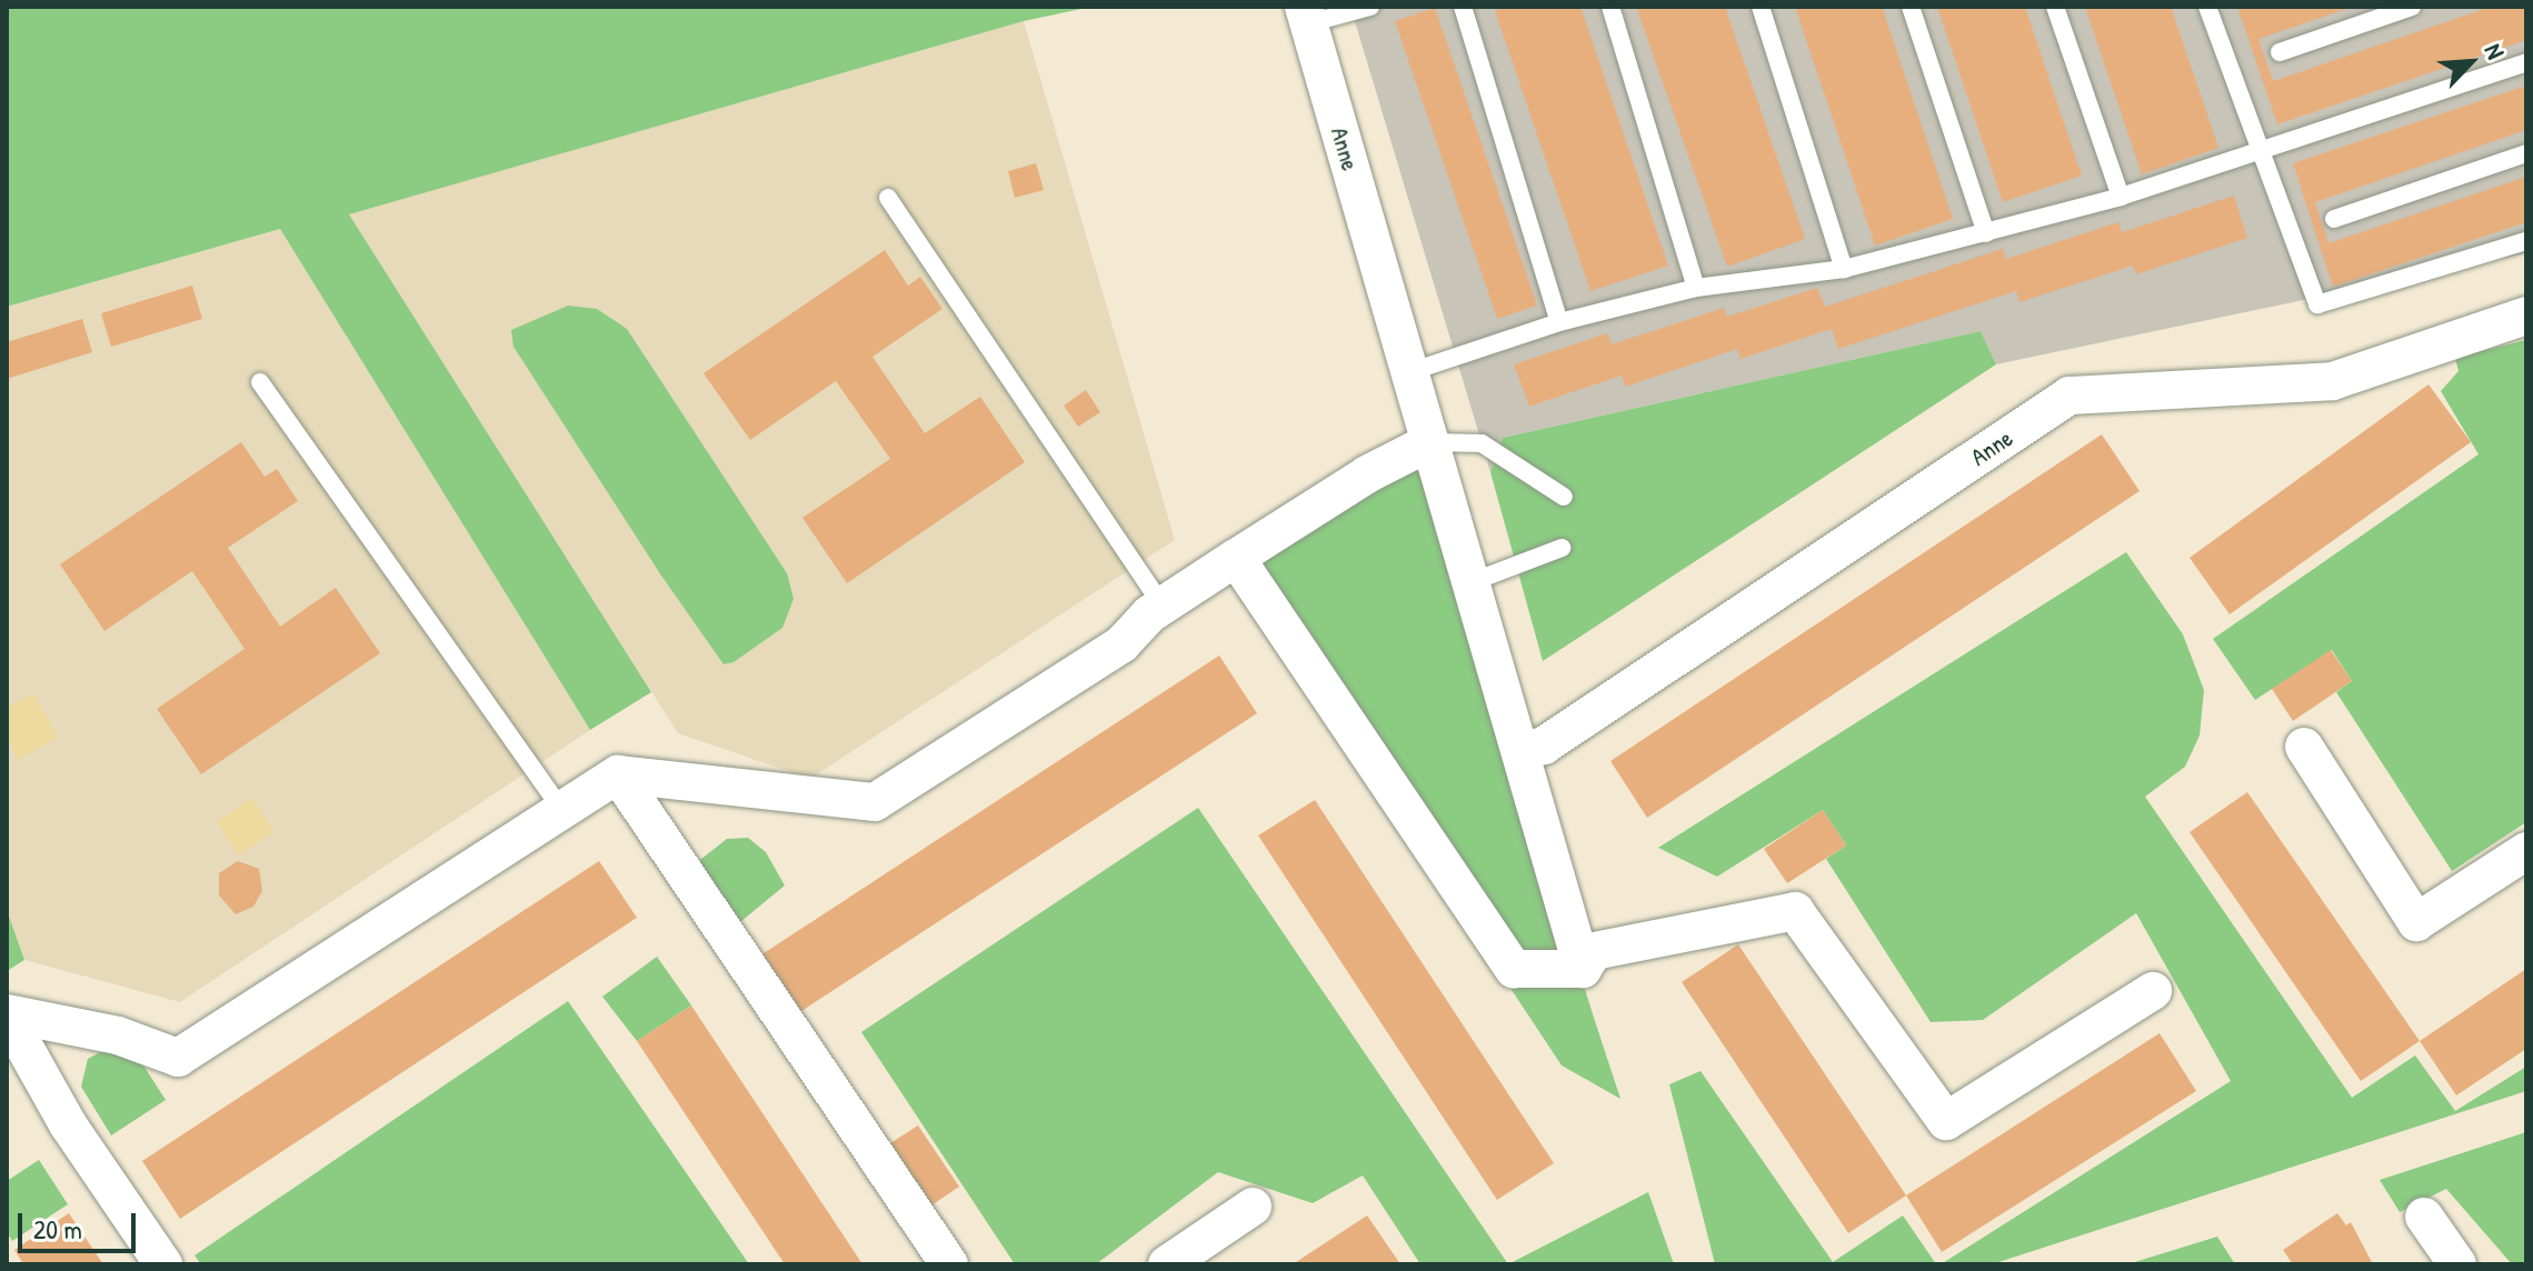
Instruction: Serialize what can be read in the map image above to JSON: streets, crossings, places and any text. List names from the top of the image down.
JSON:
{
  "streets": {
    "street": ["Anne"]
  },
  "scale_bar": "20 m",
  "north": "top right"
}
